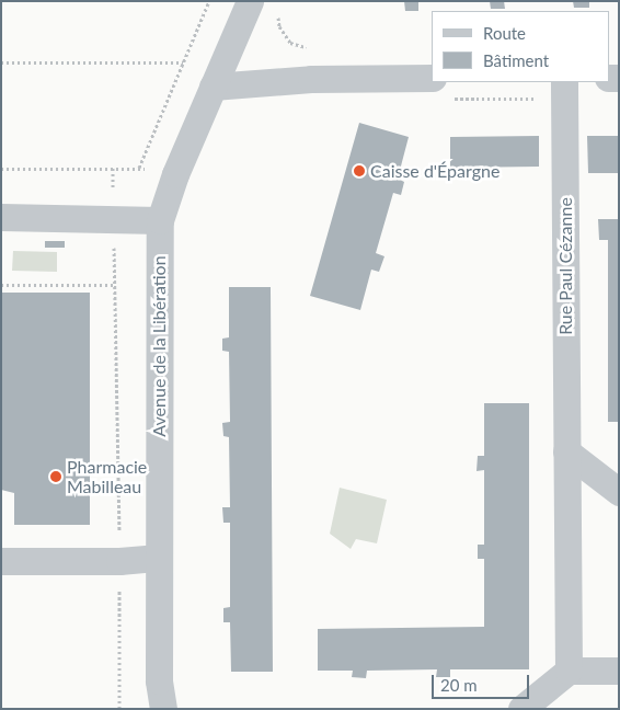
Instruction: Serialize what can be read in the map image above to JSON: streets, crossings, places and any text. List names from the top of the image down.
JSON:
{
  "streets": {
    "street": ["Rue Paul Cézanne", "Avenue de la Libération"]
  },
  "places": ["Caisse d'Épargne", "Pharmacie Mabilleau"],
  "legend": ["Route", "Bâtiment"],
  "scale_bar": "20 m"
}
